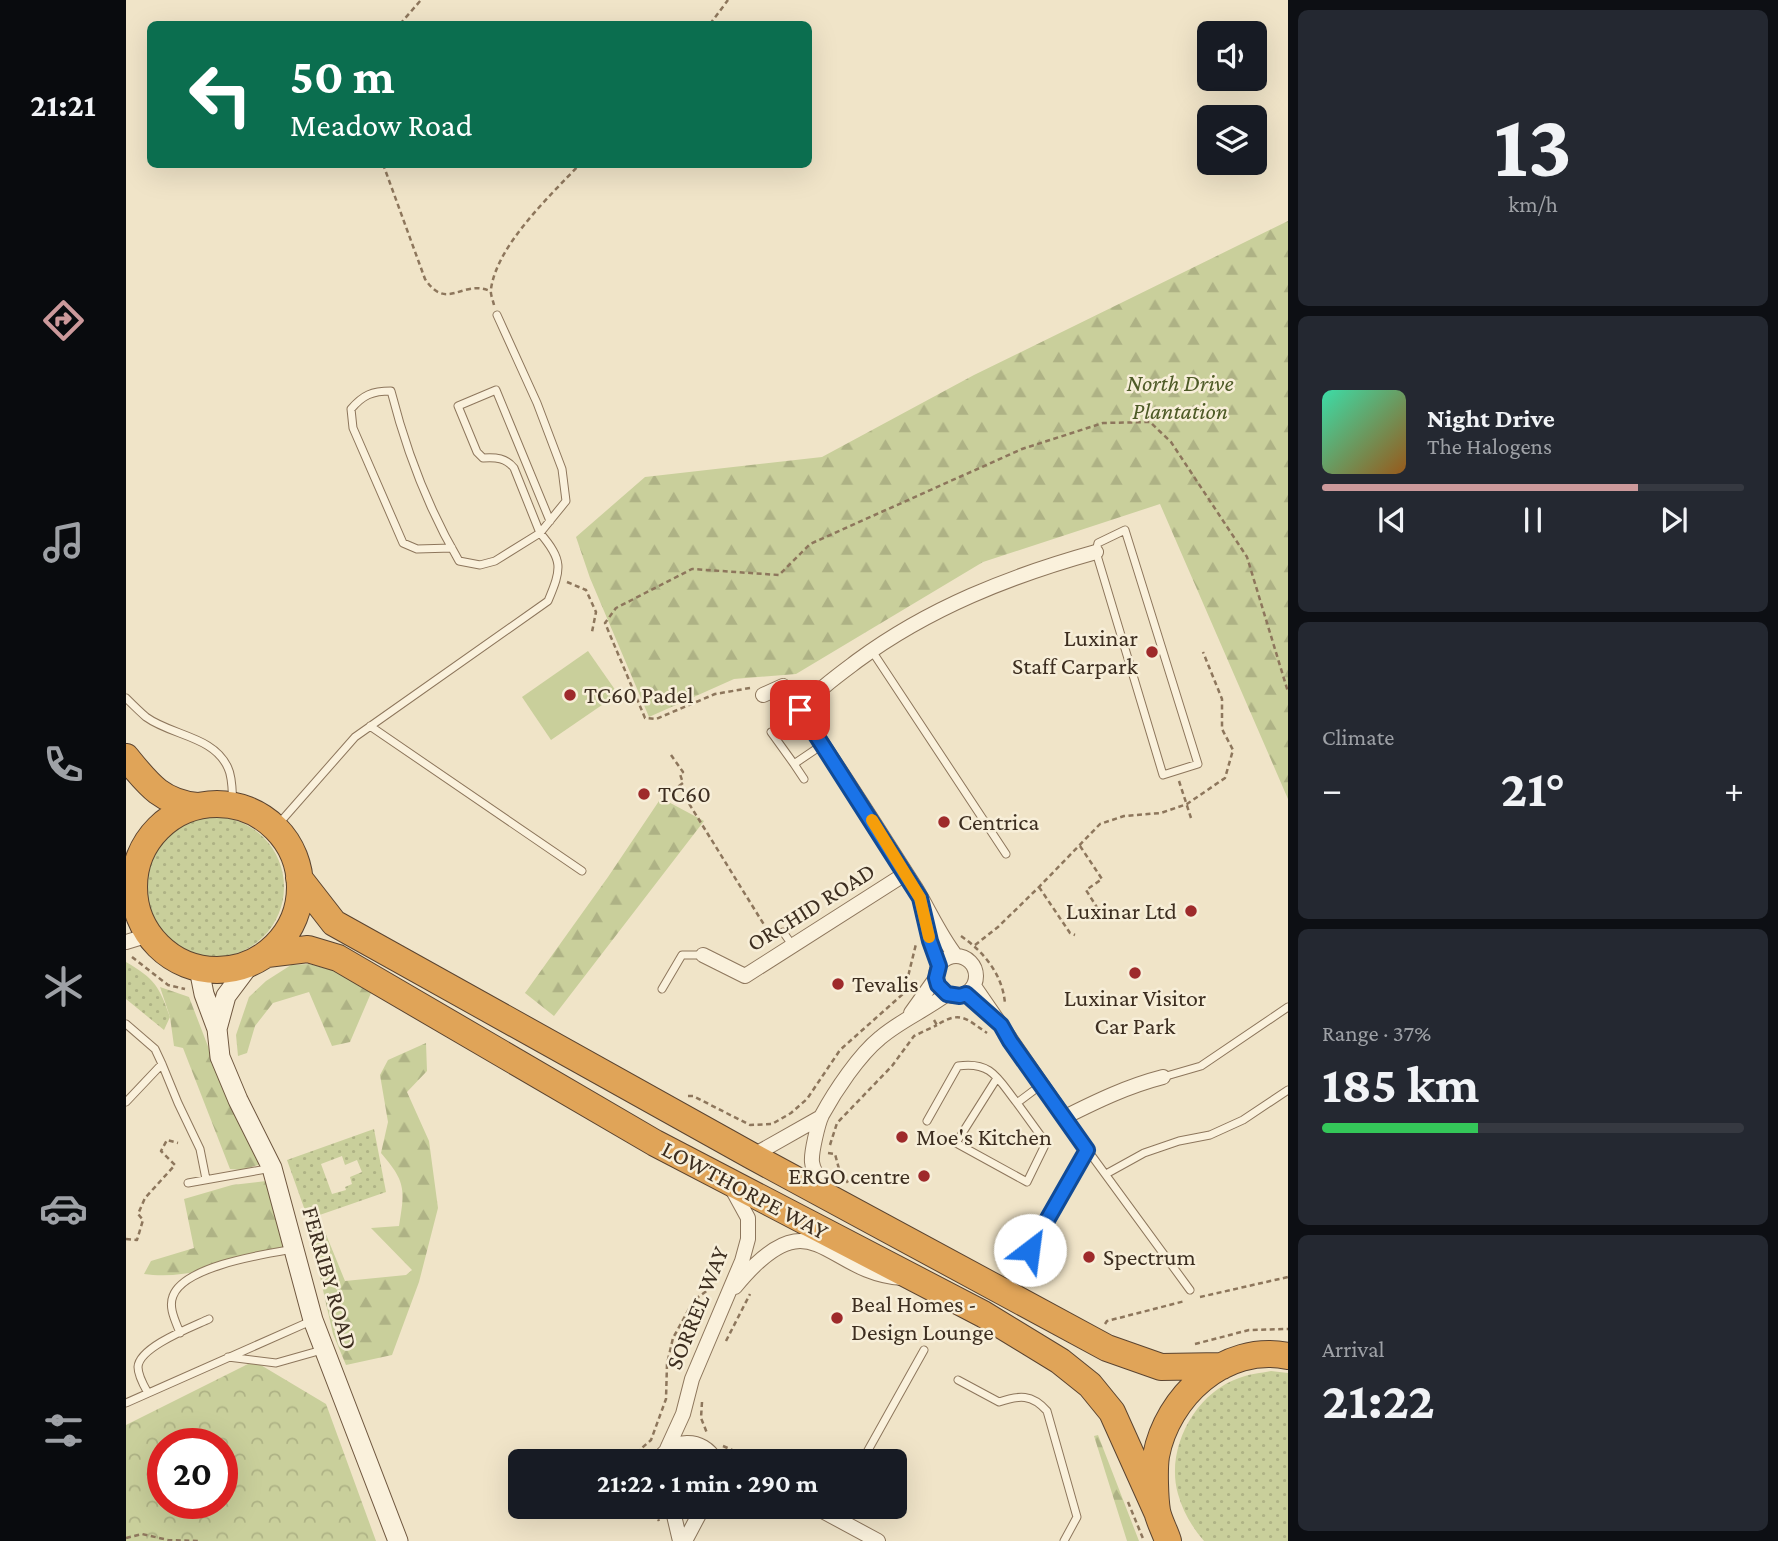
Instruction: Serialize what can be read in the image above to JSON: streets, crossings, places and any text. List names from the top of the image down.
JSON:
{
  "streets": {
    "highway": ["LOWTHORPE WAY"],
    "street": ["ORCHID ROAD", "FERRIBY ROAD", "SORREL WAY"]
  },
  "crossings": [
    ["LOWTHORPE WAY", "FERRIBY ROAD"],
    ["LOWTHORPE WAY", "SORREL WAY"]
  ],
  "parks": ["North Drive Plantation"],
  "places": [
    "Luxinar Staff Carpark",
    "TC60 Padel",
    "TC60",
    "Centrica",
    "Luxinar Ltd",
    "Luxinar Visitor Car Park",
    "Tevalis",
    "Moe's Kitchen",
    "ERGO centre",
    "Spectrum",
    "Beal Homes - Design Lounge"
  ],
  "page": {
    "tabs": "21:21",
    "tile": [
      ["13", "km/h"],
      "Climate",
      ["Range · 37%", "185 km"],
      ["Arrival", "21:22"]
    ],
    "turn": ["50 m", "Meadow Road"],
    "song": ["Night Drive", "The Halogens"],
    "heat": ["−", "21°", "+"],
    "limit": "20",
    "trip": "21:22 · 1 min · 290 m"
  }
}
